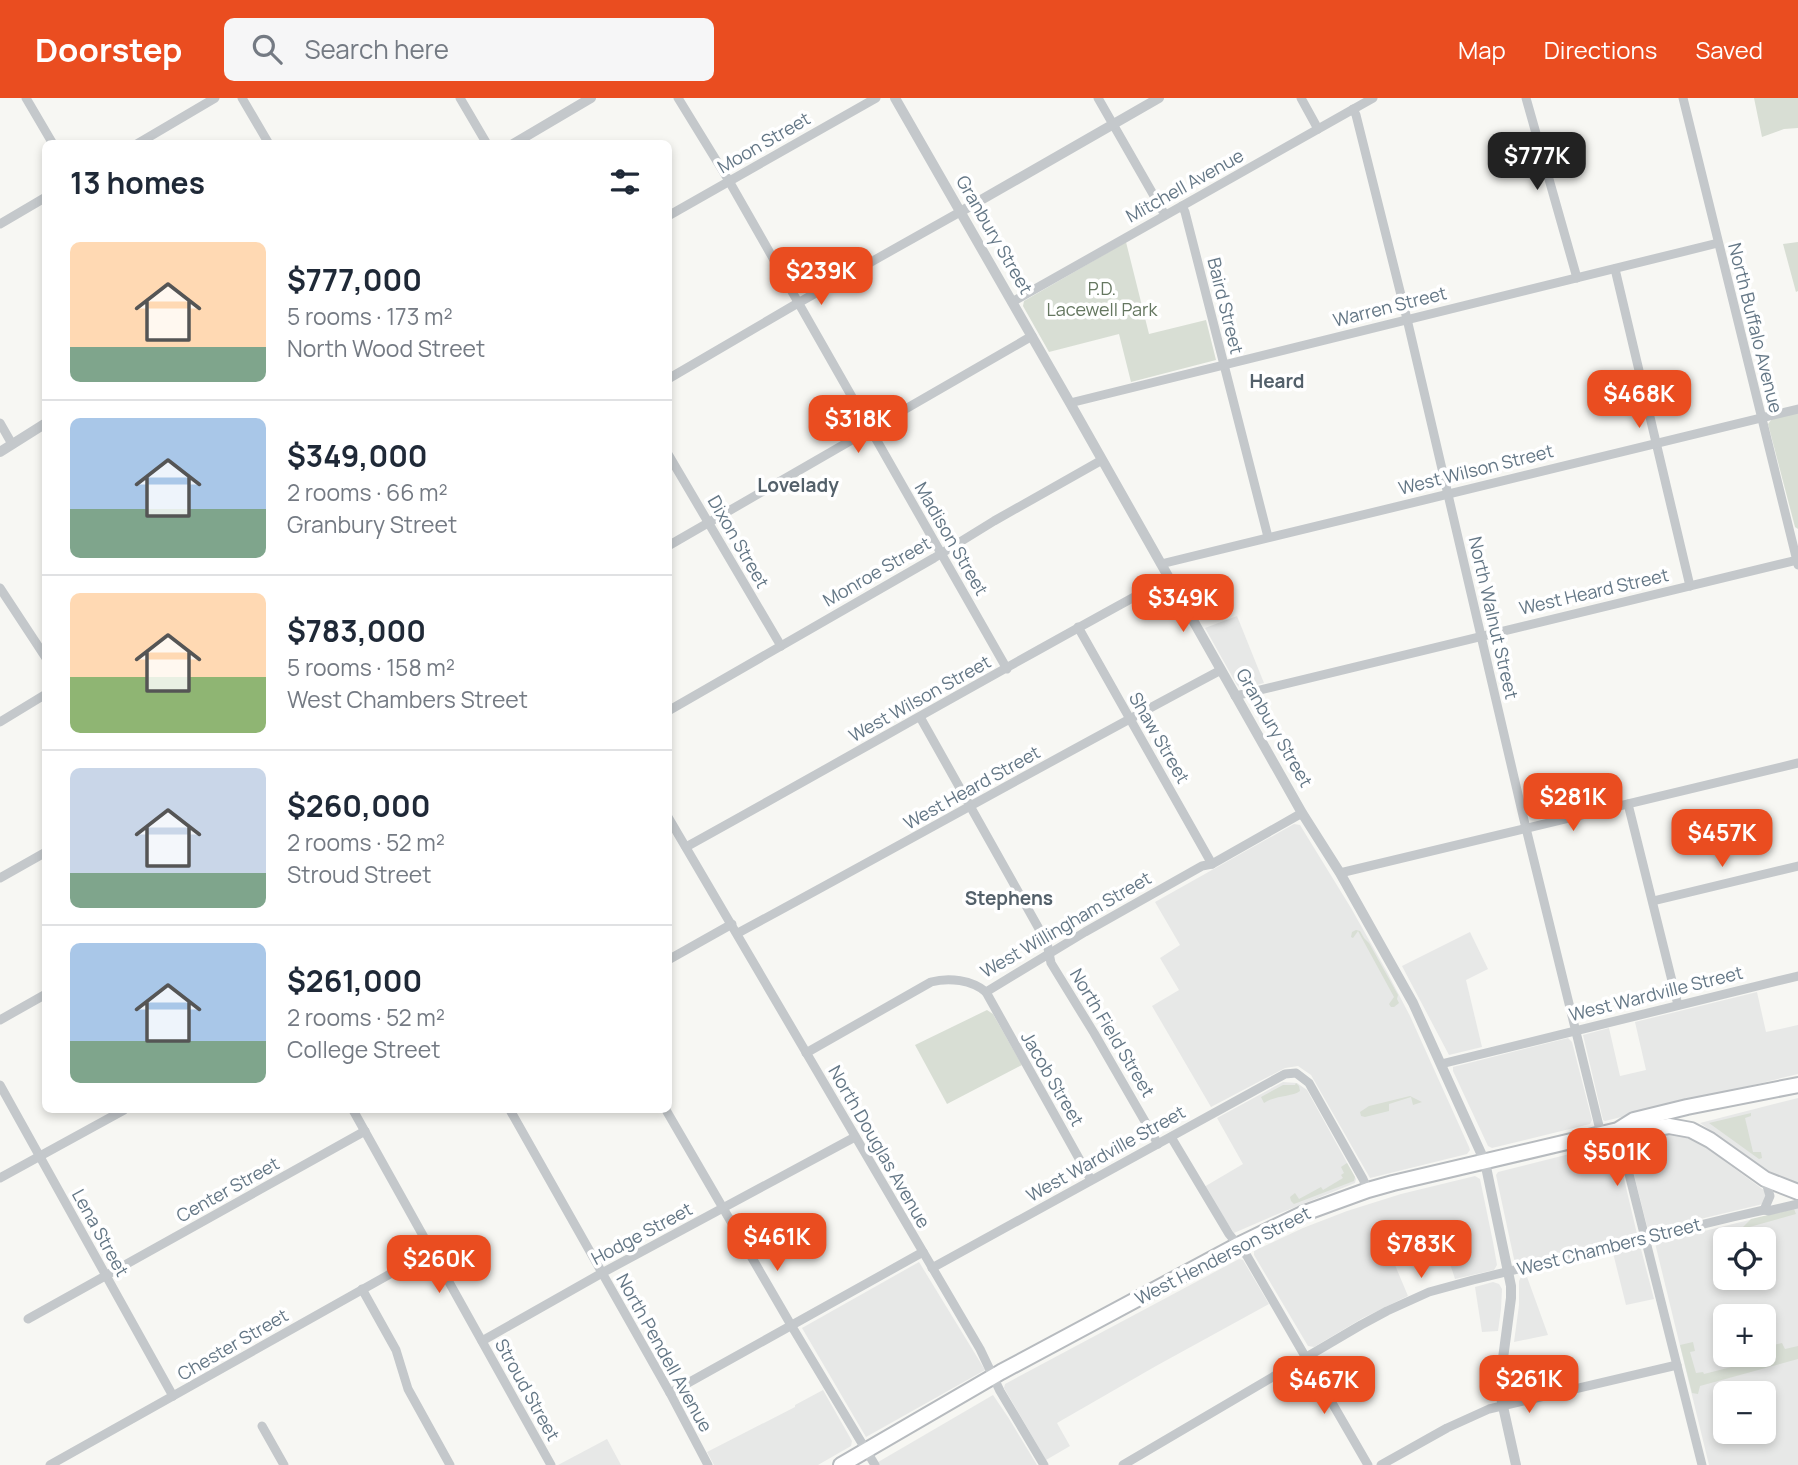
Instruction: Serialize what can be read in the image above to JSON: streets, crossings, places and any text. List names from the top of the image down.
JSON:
{
  "streets": {
    "main road": ["West Henderson Street"],
    "street": [
      "Moon Street",
      "Mitchell Avenue",
      "Granbury Street",
      "Baird Street",
      "Warren Street",
      "North Buffalo Avenue",
      "West Wilson Street",
      "Madison Street",
      "Dixon Street",
      "Monroe Street",
      "West Heard Street",
      "North Walnut Street",
      "Shaw Street",
      "West Willingham Street",
      "West Wardville Street",
      "North Field Street",
      "Jacob Street",
      "North Douglas Avenue",
      "Center Street",
      "Lena Street",
      "Hodge Street",
      "West Chambers Street",
      "Chester Street",
      "North Pendell Avenue",
      "Stroud Street"
    ]
  },
  "crossings": [
    ["Moon Street", "Madison Street"],
    ["Mitchell Avenue", "Granbury Street"],
    ["Mitchell Avenue", "Baird Street"],
    ["Mitchell Avenue", "North Walnut Street"],
    ["Granbury Street", "Warren Street"],
    ["Granbury Street", "West Wilson Street"],
    ["Granbury Street", "Monroe Street"],
    ["Granbury Street", "West Heard Street"],
    ["Granbury Street", "West Willingham Street"],
    ["Granbury Street", "West Wardville Street"],
    ["Granbury Street", "West Chambers Street"],
    ["Granbury Street", "West Henderson Street"],
    ["Baird Street", "Warren Street"],
    ["Baird Street", "West Wilson Street"],
    ["Warren Street", "North Buffalo Avenue"],
    ["Warren Street", "North Walnut Street"],
    ["North Buffalo Avenue", "West Wilson Street"],
    ["North Buffalo Avenue", "West Heard Street"],
    ["West Wilson Street", "Madison Street"],
    ["West Wilson Street", "North Walnut Street"],
    ["West Wilson Street", "Shaw Street"],
    ["West Wilson Street", "North Field Street"],
    ["Madison Street", "Monroe Street"],
    ["Dixon Street", "Monroe Street"],
    ["West Heard Street", "North Walnut Street"],
    ["West Heard Street", "Shaw Street"],
    ["West Heard Street", "North Field Street"],
    ["West Heard Street", "North Douglas Avenue"],
    ["North Walnut Street", "West Wardville Street"],
    ["North Walnut Street", "West Henderson Street"],
    ["Shaw Street", "West Willingham Street"],
    ["West Willingham Street", "North Field Street"],
    ["West Willingham Street", "Jacob Street"],
    ["West Willingham Street", "North Douglas Avenue"],
    ["West Wardville Street", "North Field Street"],
    ["West Wardville Street", "Jacob Street"],
    ["West Wardville Street", "North Douglas Avenue"],
    ["West Wardville Street", "West Henderson Street"],
    ["North Douglas Avenue", "Hodge Street"],
    ["North Douglas Avenue", "West Henderson Street"],
    ["Center Street", "Lena Street"],
    ["Center Street", "Stroud Street"],
    ["Lena Street", "Chester Street"],
    ["Hodge Street", "North Pendell Avenue"],
    ["Hodge Street", "Stroud Street"],
    ["Chester Street", "Stroud Street"]
  ],
  "districts": ["Heard", "Lovelady", "Stephens"],
  "parks": ["P.D. Lacewell Park"],
  "page": {
    "header": "Doorstep",
    "search": "Search here",
    "nav": ["Map", "Directions", "Saved"],
    "price": [
      "$777K",
      "$239K",
      "$468K",
      "$318K",
      "$349K",
      "$281K",
      "$457K",
      "$501K",
      "$461K",
      "$783K",
      "$260K",
      "$261K",
      "$467K"
    ],
    "heading": "13 homes",
    "list": [
      {
        "name": "$777,000",
        "note": "5 rooms · 173 m² · North Wood Street"
      },
      {
        "name": "$349,000",
        "note": "2 rooms · 66 m² · Granbury Street"
      },
      {
        "name": "$783,000",
        "note": "5 rooms · 158 m² · West Chambers Street"
      },
      {
        "name": "$260,000",
        "note": "2 rooms · 52 m² · Stroud Street"
      },
      {
        "name": "$261,000",
        "note": "2 rooms · 52 m² · College Street"
      }
    ],
    "map_buttons": ["+", "−"]
  }
}
